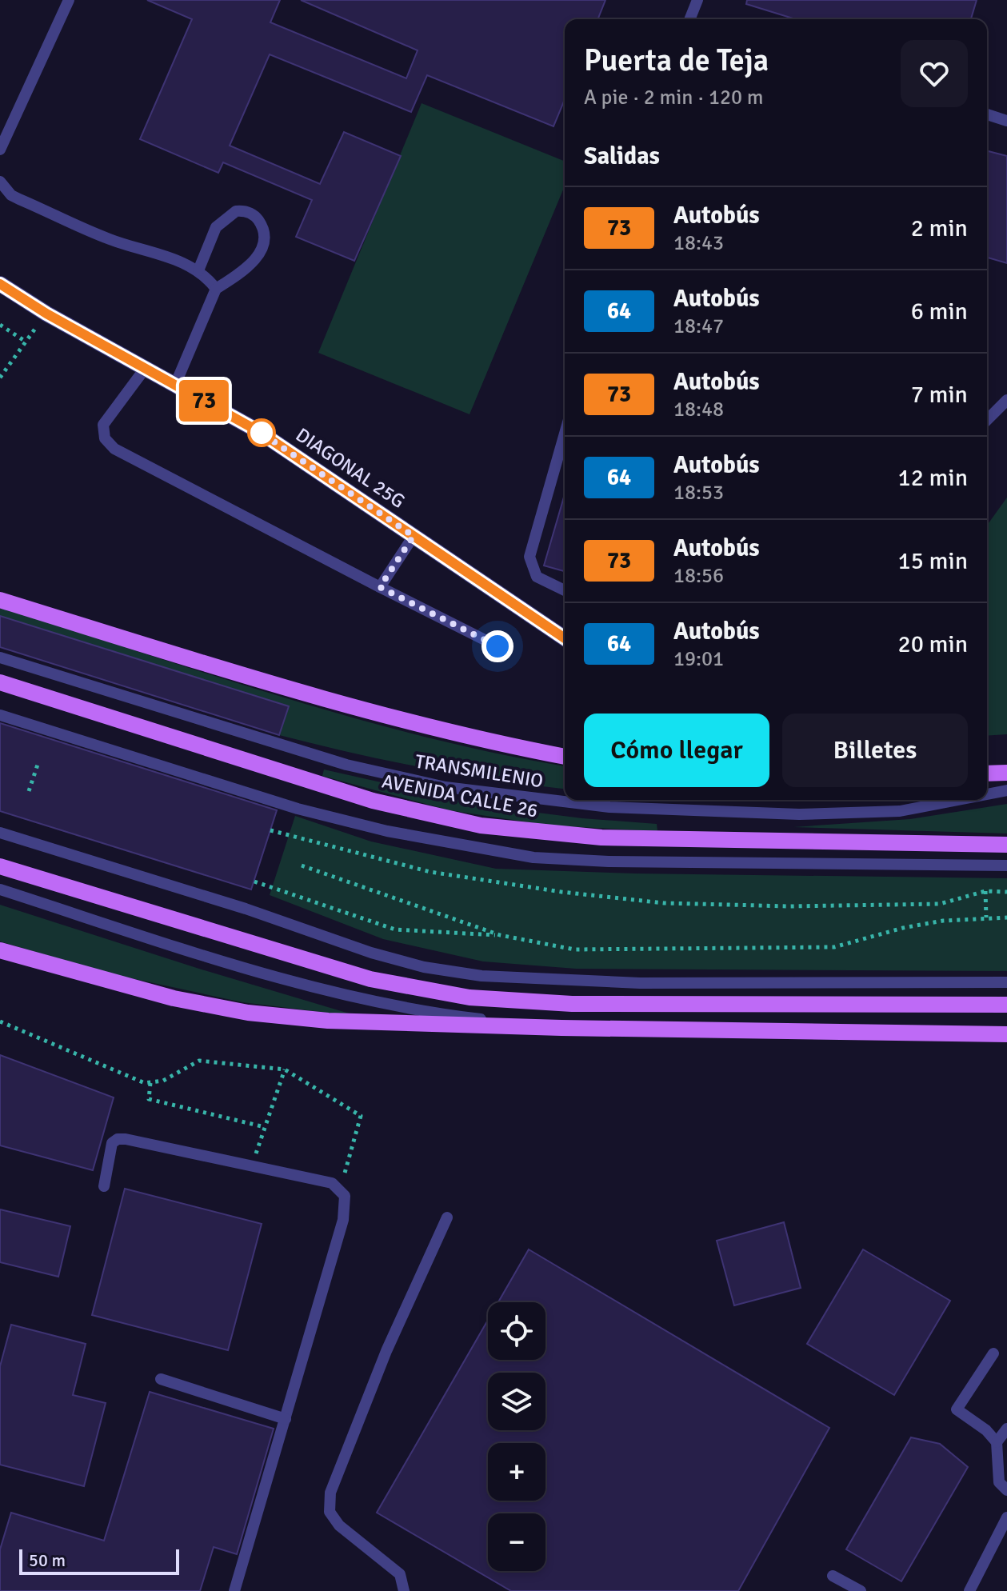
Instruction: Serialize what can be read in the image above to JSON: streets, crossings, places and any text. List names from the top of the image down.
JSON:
{
  "streets": {
    "main road": ["AVENIDA CALLE 26"],
    "street": ["DIAGONAL 25G"],
    "lane": ["TRANSMILENIO"]
  },
  "lines": ["bus line 73"],
  "scale_bar": "50 m",
  "page": {
    "on_map": "73",
    "heading": [
      ["Puerta de Teja", "A pie · 2 min · 120 m"],
      "Salidas"
    ],
    "list": [
      {
        "mark": "73",
        "name": "Autobús",
        "note": "18:43",
        "value": "2 min"
      },
      {
        "mark": "64",
        "name": "Autobús",
        "note": "18:47",
        "value": "6 min"
      },
      {
        "mark": "73",
        "name": "Autobús",
        "note": "18:48",
        "value": "7 min"
      },
      {
        "mark": "64",
        "name": "Autobús",
        "note": "18:53",
        "value": "12 min"
      },
      {
        "mark": "73",
        "name": "Autobús",
        "note": "18:56",
        "value": "15 min"
      },
      {
        "mark": "64",
        "name": "Autobús",
        "note": "19:01",
        "value": "20 min"
      }
    ],
    "buttons": ["Cómo llegar", "Billetes"],
    "map_buttons": ["+", "−"],
    "scale": "50 m"
  }
}
